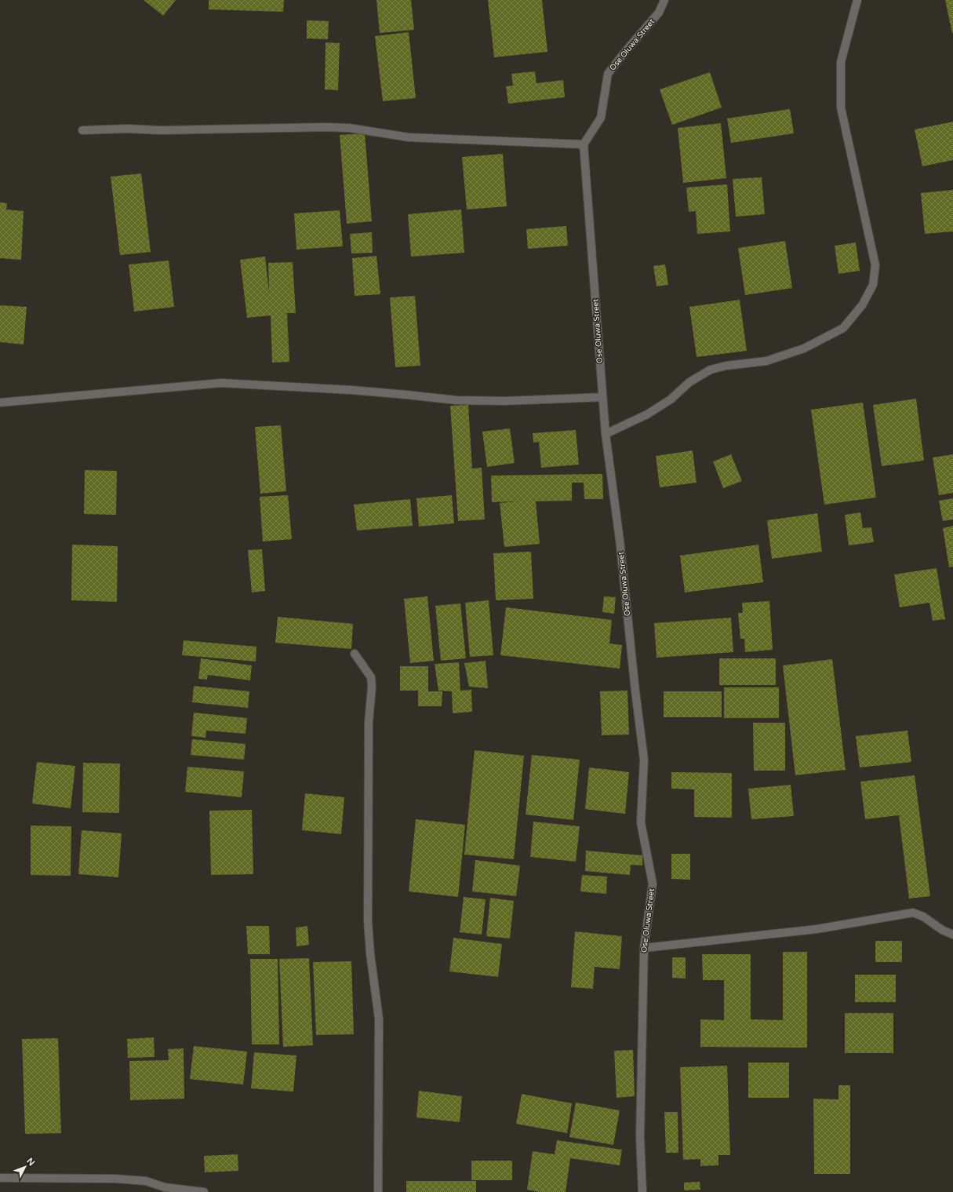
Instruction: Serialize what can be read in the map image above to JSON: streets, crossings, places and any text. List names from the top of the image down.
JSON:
{
  "streets": {
    "street": ["Ose Oluwa Street"]
  },
  "north": "top right"
}
